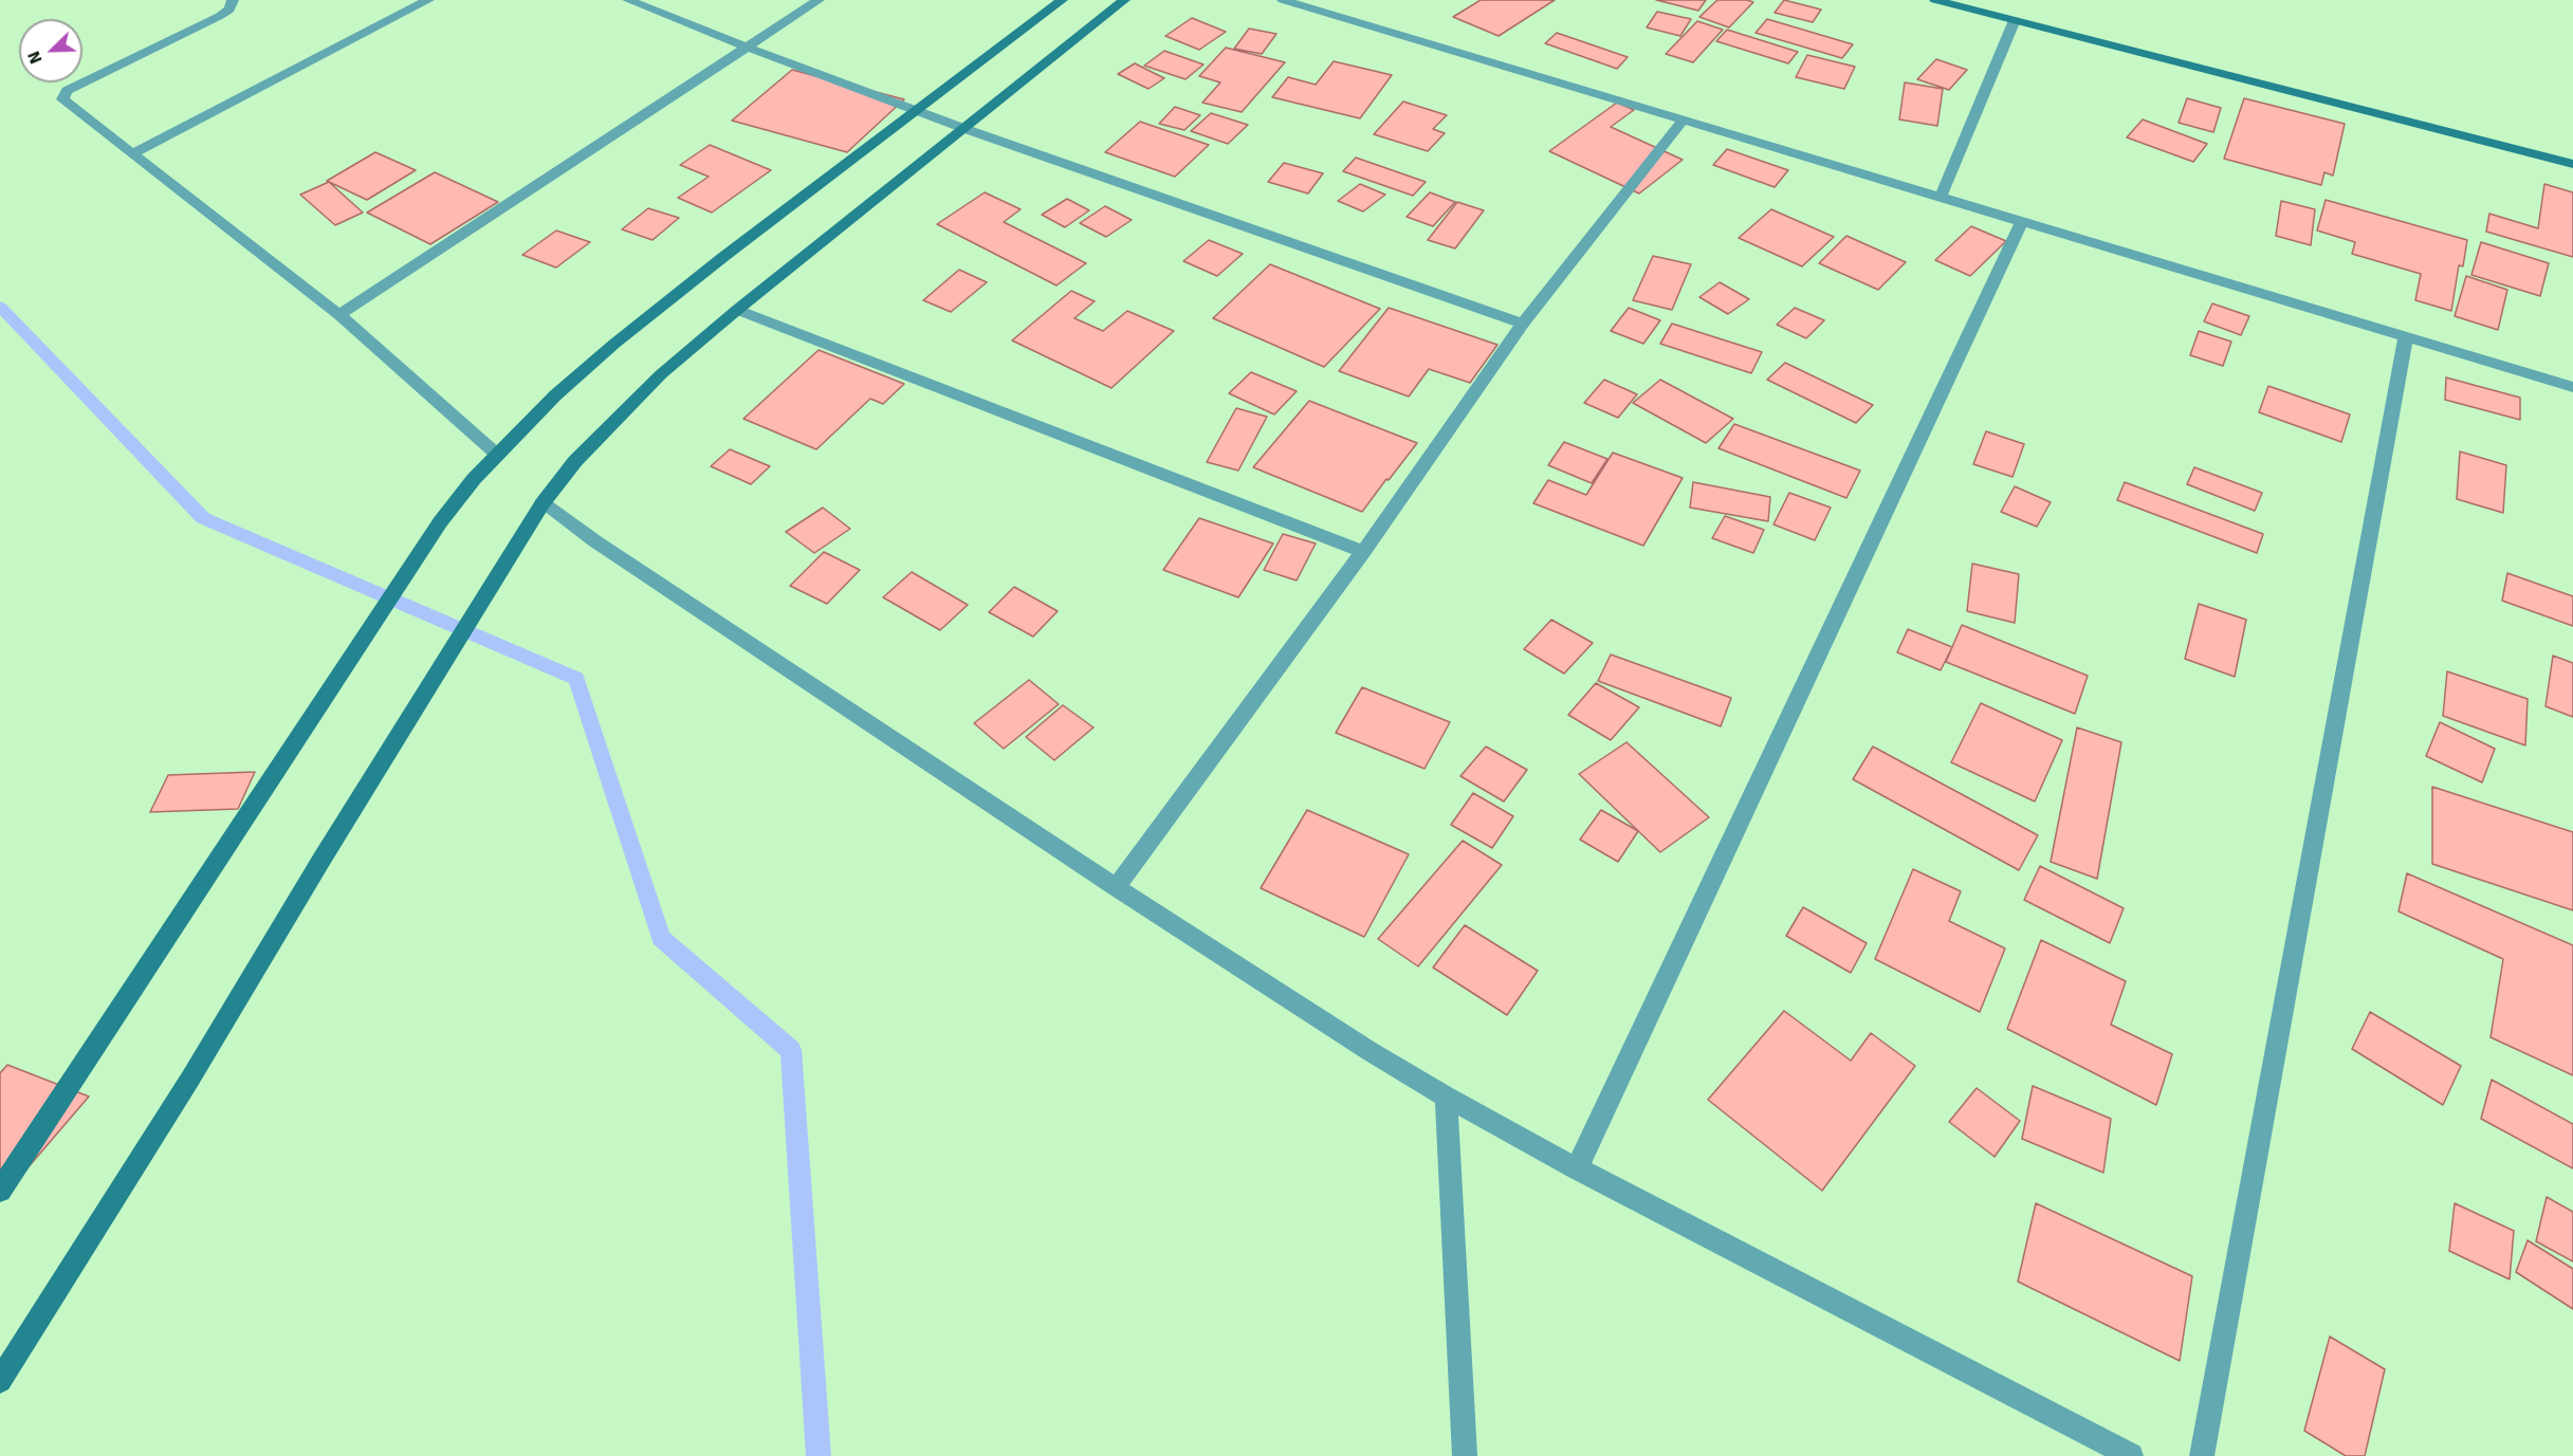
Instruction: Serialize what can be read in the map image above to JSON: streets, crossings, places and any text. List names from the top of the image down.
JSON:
{
  "north": "bottom left"
}
